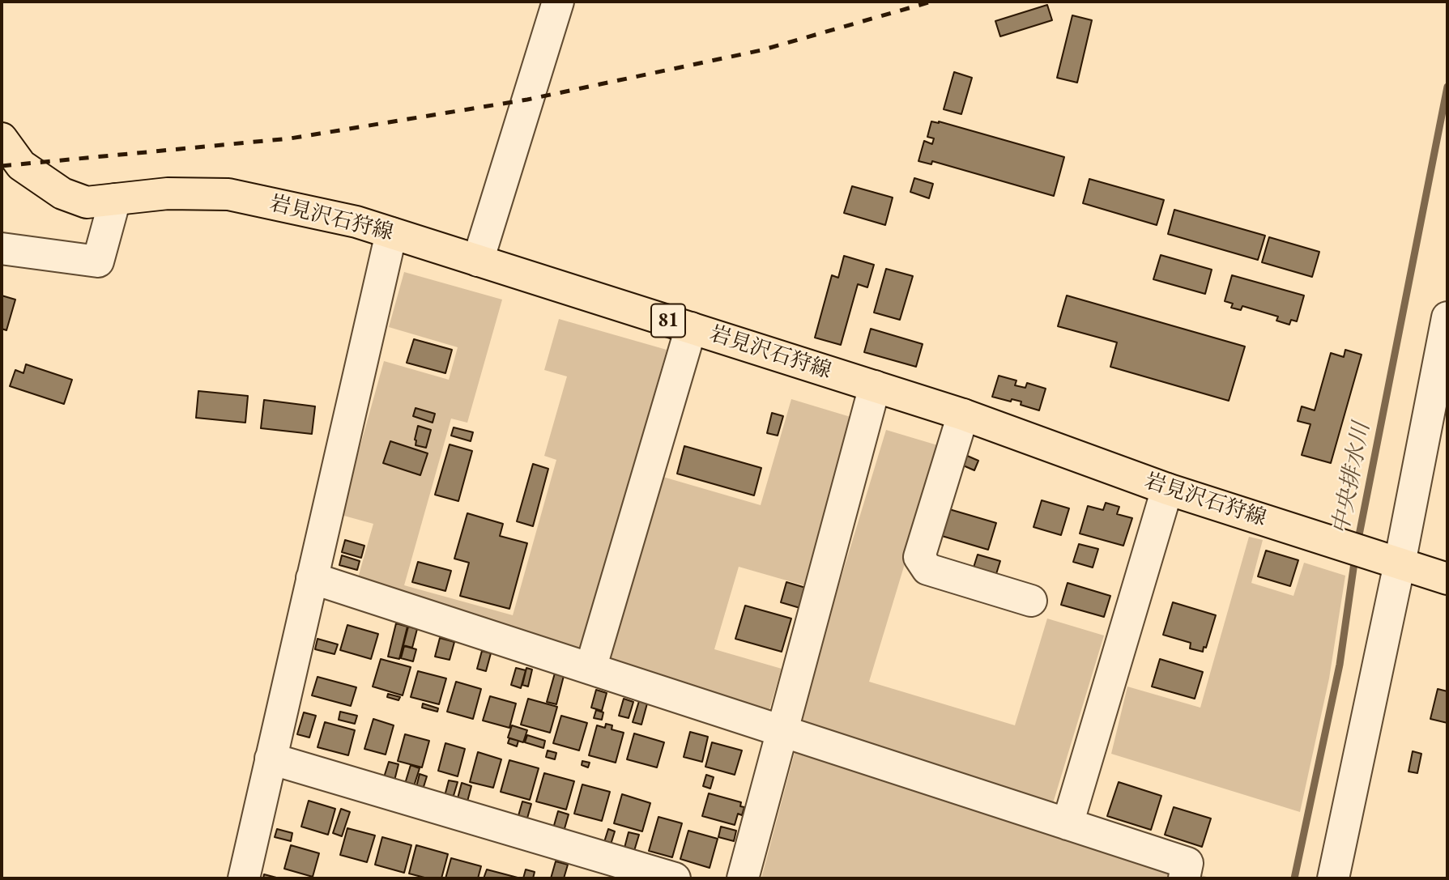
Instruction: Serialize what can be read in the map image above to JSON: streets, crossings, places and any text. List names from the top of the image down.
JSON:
{
  "streets": {
    "main road": ["岩見沢石狩線", "81"]
  },
  "water": ["中央排水川"]
}
